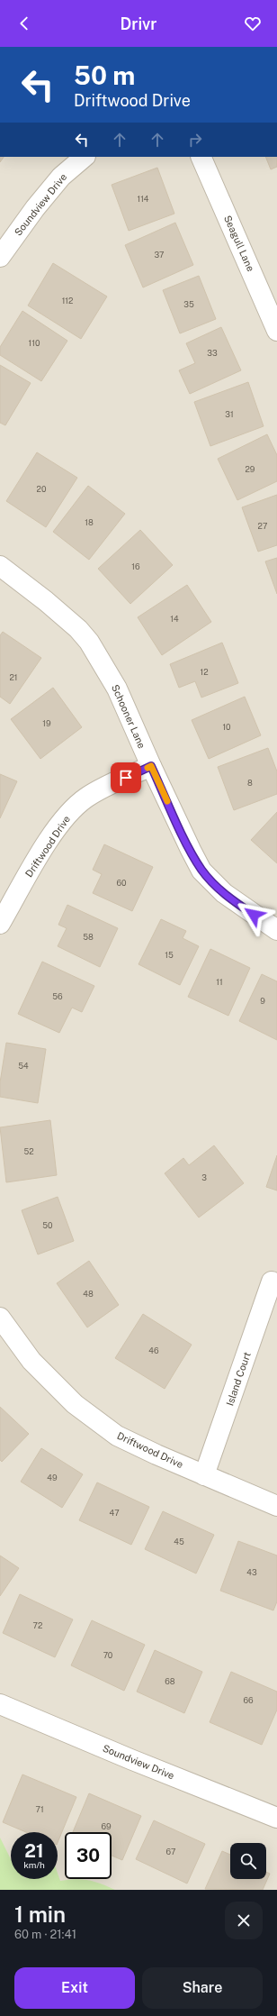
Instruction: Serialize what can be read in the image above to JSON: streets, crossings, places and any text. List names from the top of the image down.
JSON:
{
  "streets": {
    "street": [
      "Soundview Drive",
      "Seagull Lane",
      "Schooner Lane",
      "Driftwood Drive",
      "Island Court"
    ]
  },
  "crossings": [
    ["Schooner Lane", "Driftwood Drive"],
    ["Driftwood Drive", "Island Court"]
  ],
  "house_numbers": [
    "114",
    "37",
    "112",
    "35",
    "110",
    "33",
    "31",
    "29",
    "20",
    "18",
    "27",
    "16",
    "14",
    "12",
    "21",
    "19",
    "10",
    "8",
    "60",
    "58",
    "15",
    "11",
    "56",
    "9",
    "54",
    "52",
    "3",
    "50",
    "48",
    "46",
    "49",
    "47",
    "45",
    "43",
    "72",
    "70",
    "68",
    "66",
    "71",
    "69",
    "67"
  ],
  "page": {
    "header": "Drivr",
    "turn": ["50 m", "Driftwood Drive"],
    "speed": "21 km/h",
    "limit": "30",
    "heading": ["1 min", "60 m · 21:41"],
    "buttons": ["Exit", "Share"]
  }
}
